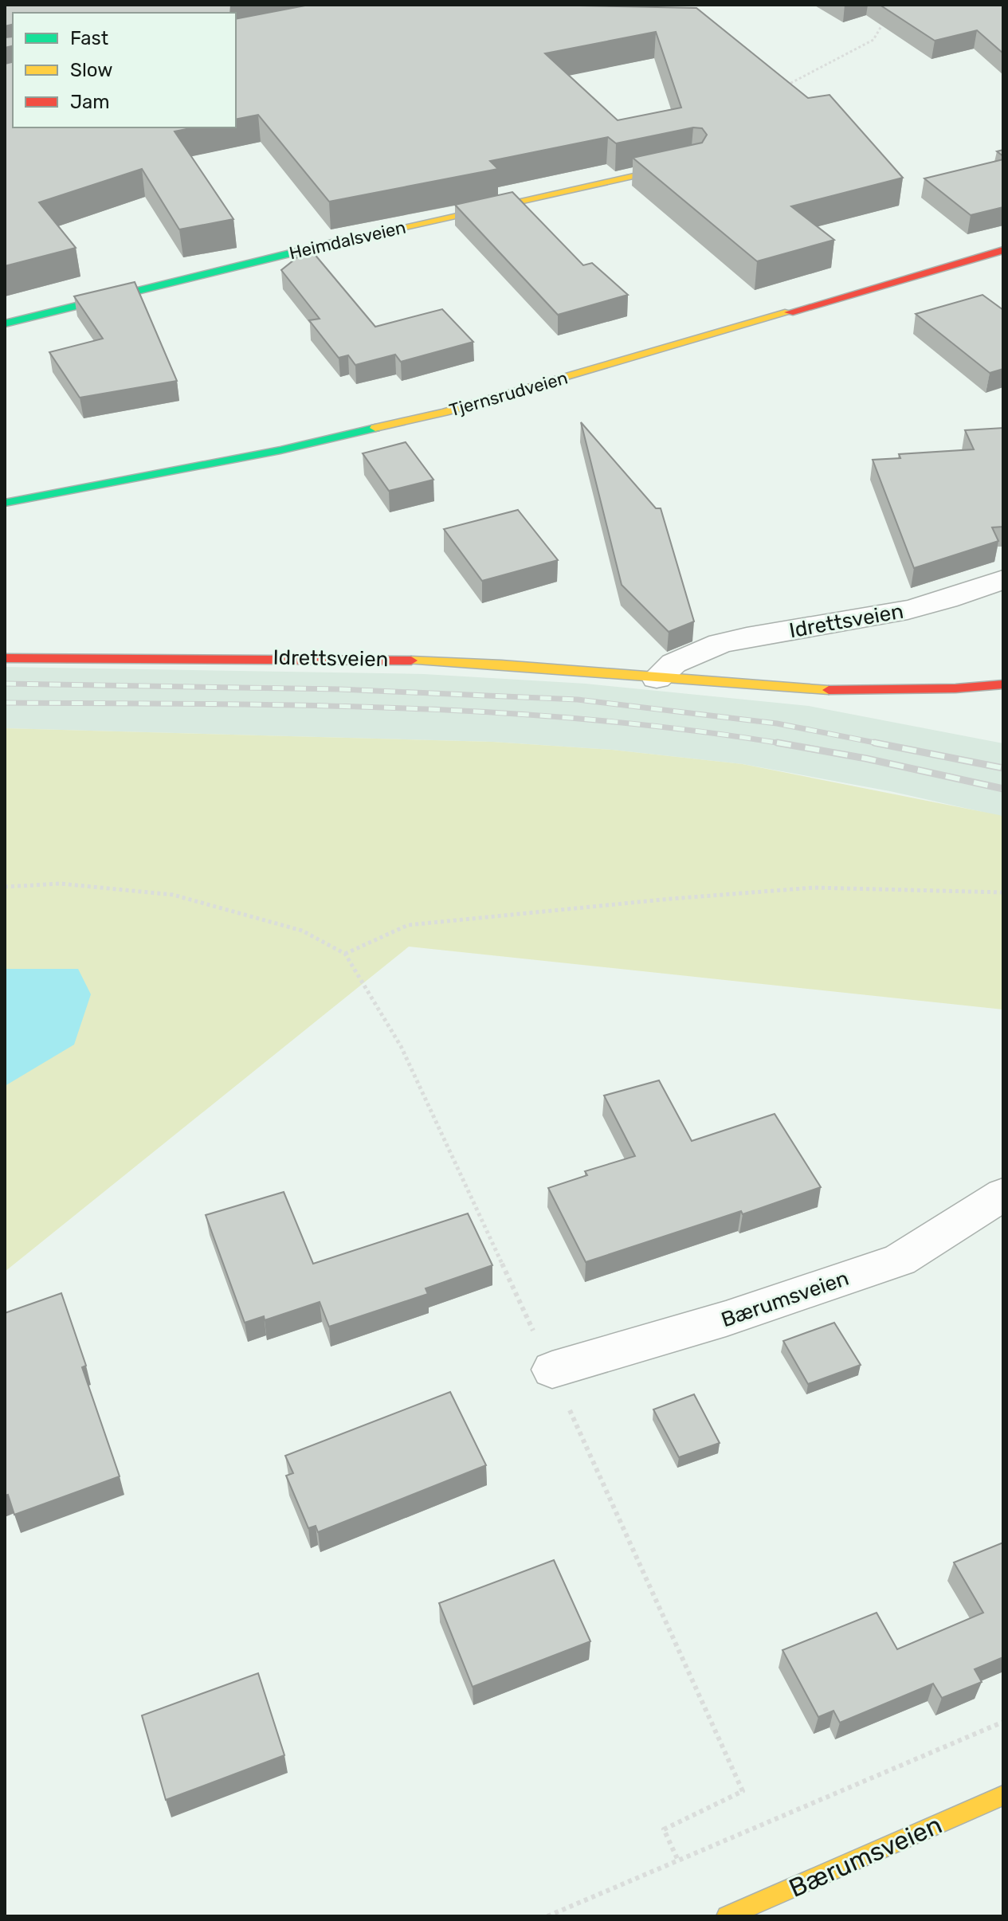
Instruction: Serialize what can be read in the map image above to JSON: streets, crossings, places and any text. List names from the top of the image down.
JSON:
{
  "streets": {
    "street": [
      "Heimdalsveien",
      "Tjernsrudveien",
      "Idrettsveien",
      "Bærumsveien"
    ]
  },
  "legend": ["Fast", "Slow", "Jam"]
}
